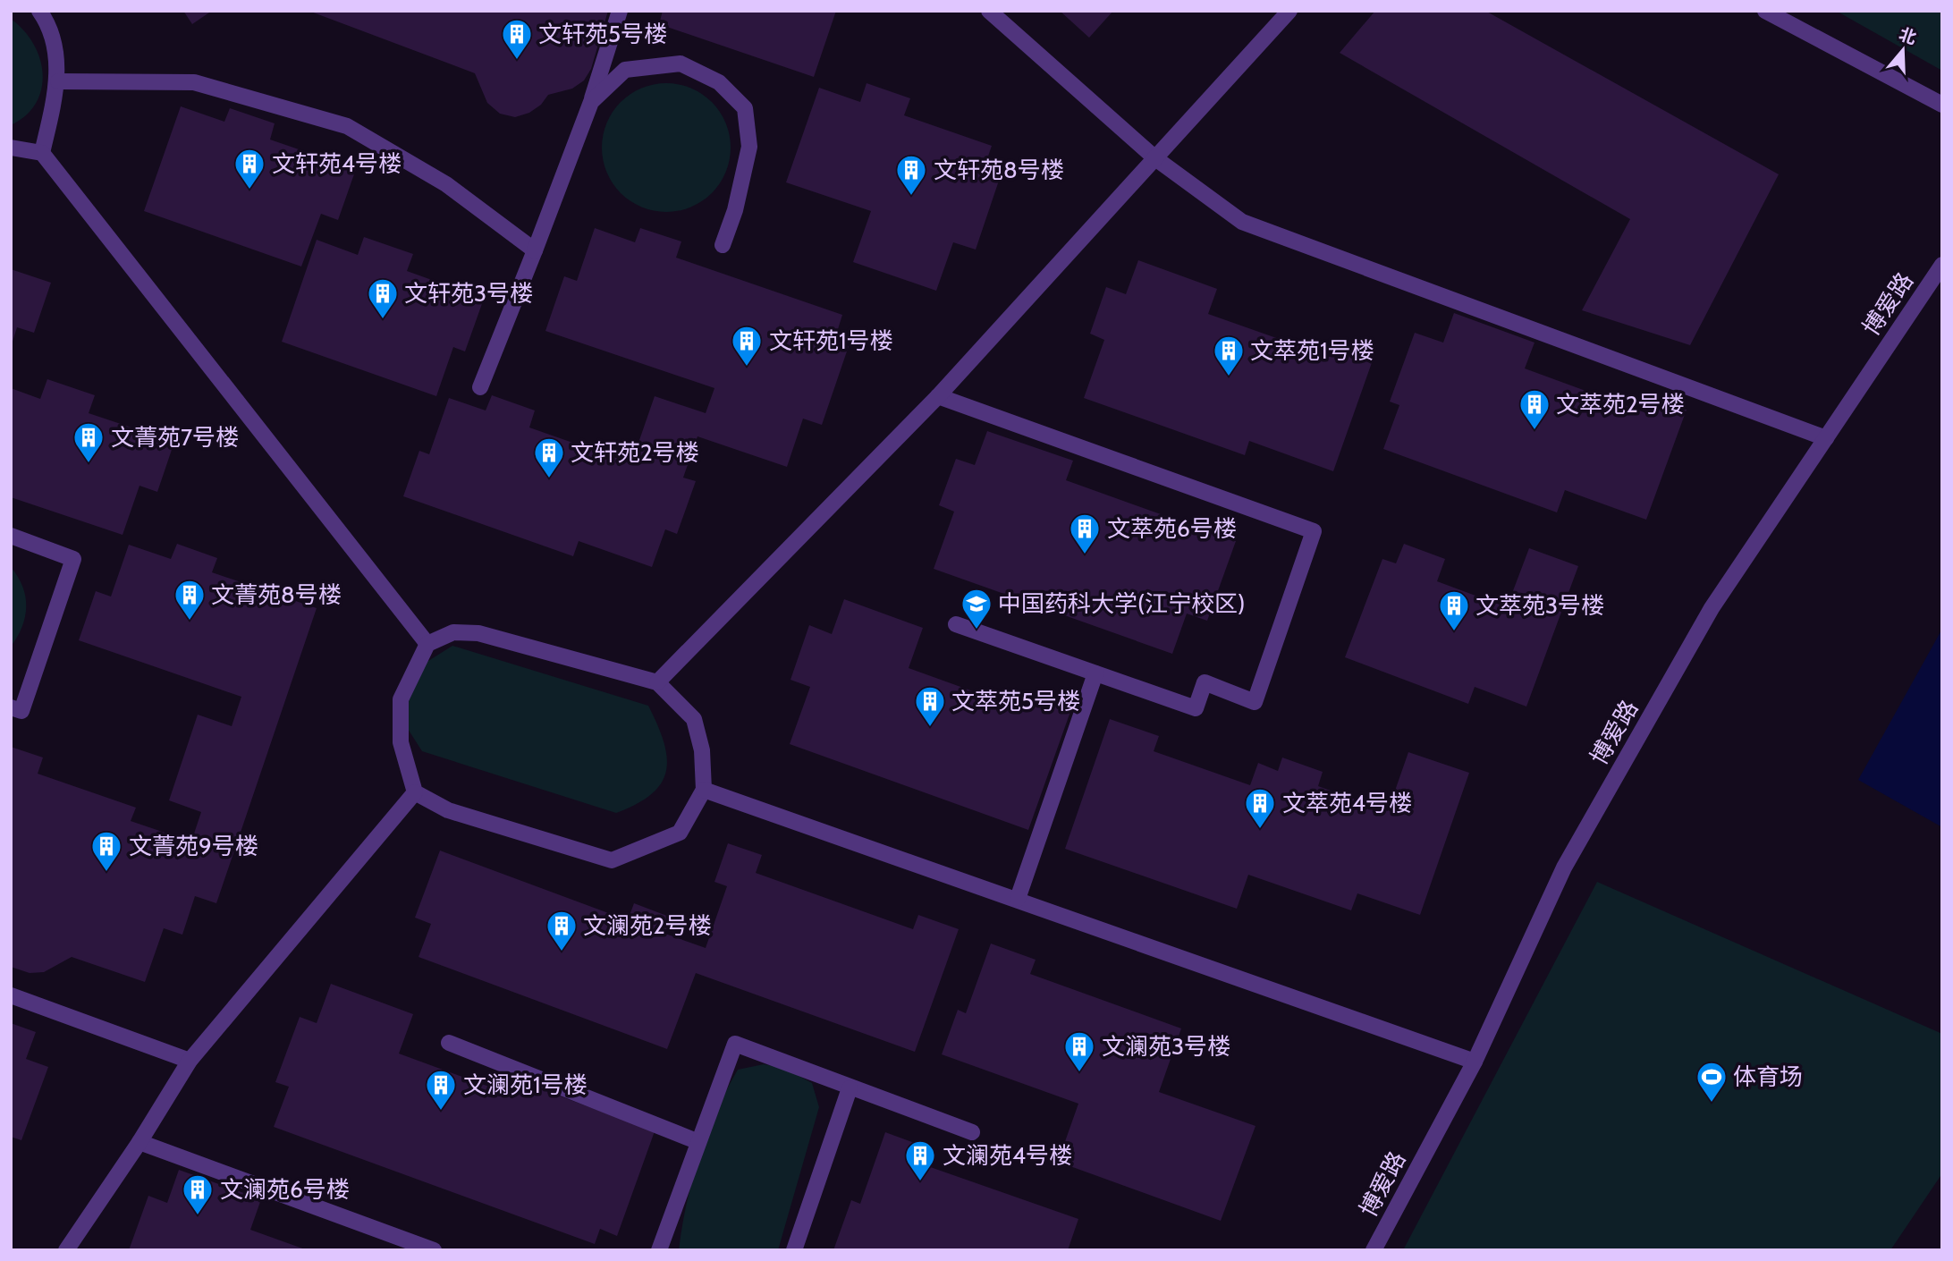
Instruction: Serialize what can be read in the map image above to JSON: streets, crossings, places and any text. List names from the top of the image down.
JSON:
{
  "streets": {
    "street": ["博爱路"]
  },
  "places": {
    "building": [
      "文轩苑5号楼",
      "文轩苑4号楼",
      "文轩苑8号楼",
      "文轩苑3号楼",
      "文轩苑1号楼",
      "文萃苑1号楼",
      "文萃苑2号楼",
      "文菁苑7号楼",
      "文轩苑2号楼",
      "文萃苑6号楼",
      "文菁苑8号楼",
      "文萃苑3号楼",
      "文萃苑5号楼",
      "文萃苑4号楼",
      "文菁苑9号楼",
      "文澜苑2号楼",
      "文澜苑3号楼",
      "文澜苑1号楼",
      "文澜苑4号楼",
      "文澜苑6号楼"
    ],
    "school or university": ["中国药科大学(江宁校区)"],
    "sports": ["体育场"]
  },
  "north": "top"
}
